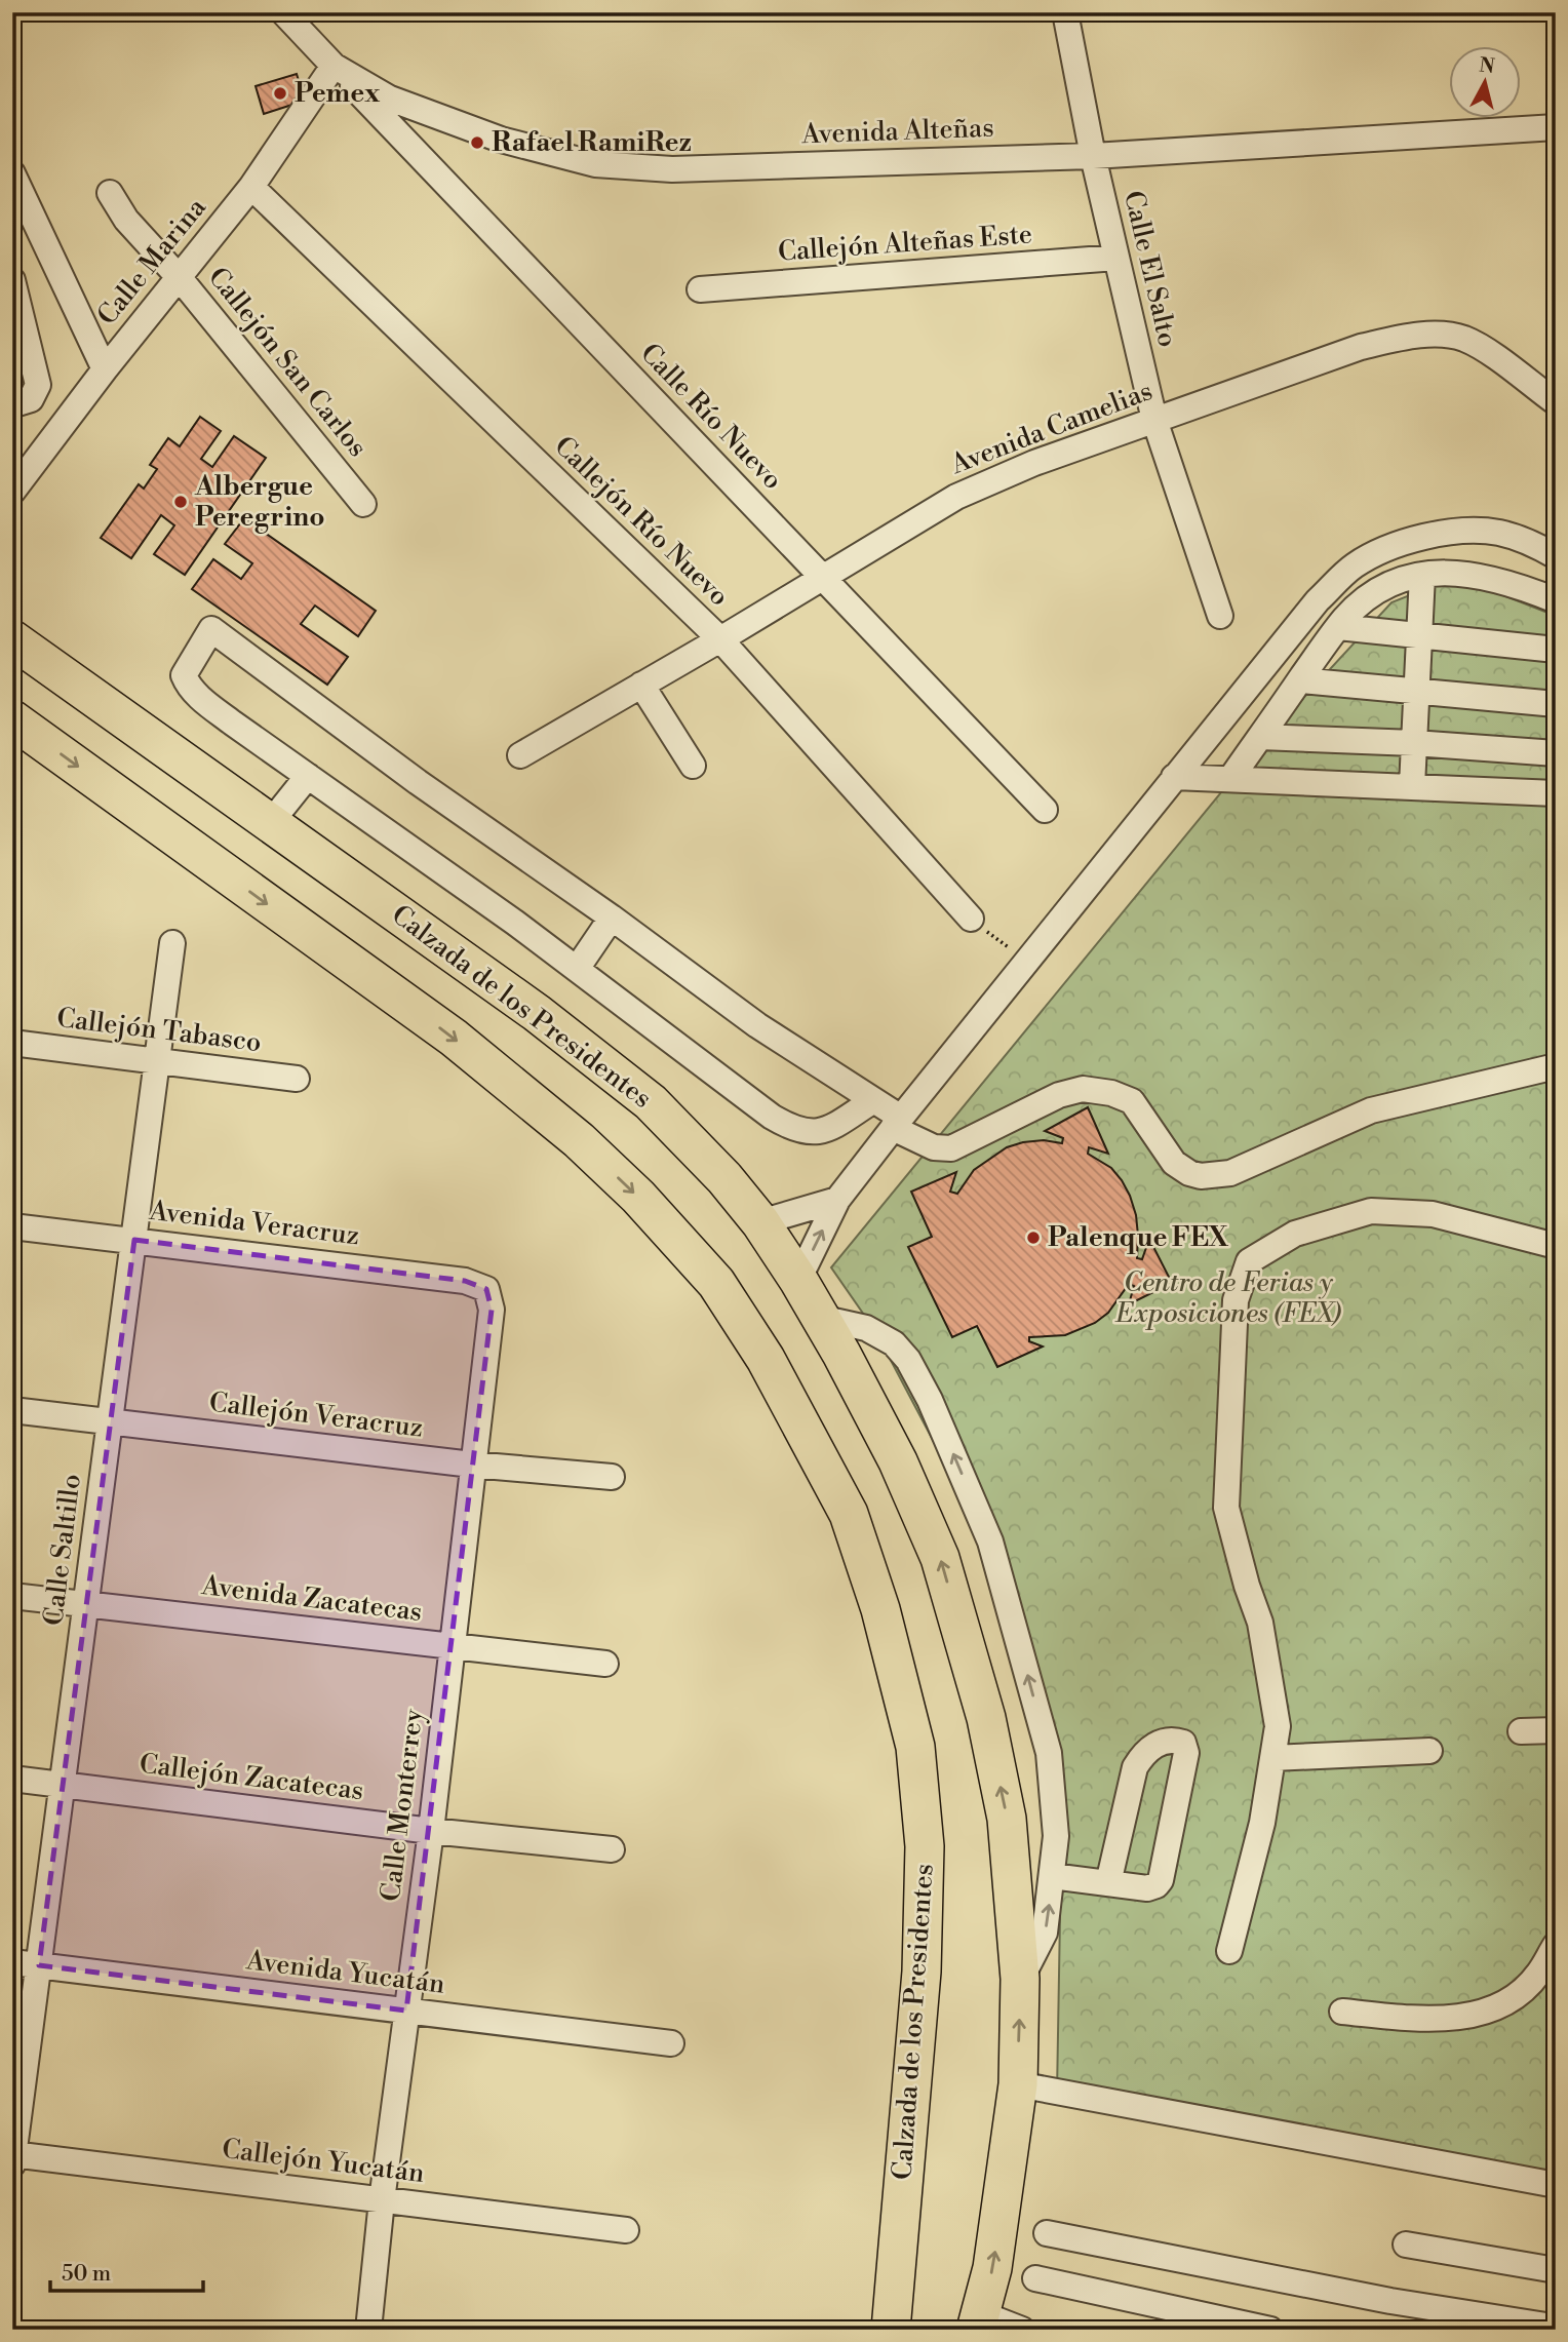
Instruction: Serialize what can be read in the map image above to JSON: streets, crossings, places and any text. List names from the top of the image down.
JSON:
{
  "streets": {
    "highway": ["Calzada de los Presidentes"],
    "street": [
      "Avenida Alteñas",
      "Callejón Alteñas Este",
      "Calle Marina",
      "Calle El Salto",
      "Callejón San Carlos",
      "Calle Río Nuevo",
      "Avenida Camelias",
      "Callejón Río Nuevo",
      "Callejón Tabasco",
      "Avenida Veracruz",
      "Callejón Veracruz",
      "Calle Saltillo",
      "Avenida Zacatecas",
      "Callejón Zacatecas",
      "Calle Monterrey",
      "Avenida Yucatán",
      "Callejón Yucatán"
    ]
  },
  "crossings": [
    ["Avenida Alteñas", "Calle Marina"],
    ["Avenida Alteñas", "Calle El Salto"],
    ["Avenida Alteñas", "Calle Río Nuevo"],
    ["Callejón Alteñas Este", "Calle El Salto"],
    ["Calle Marina", "Callejón San Carlos"],
    ["Calle Marina", "Calle Río Nuevo"],
    ["Calle Marina", "Callejón Río Nuevo"],
    ["Calle El Salto", "Avenida Camelias"],
    ["Calle Río Nuevo", "Avenida Camelias"],
    ["Avenida Camelias", "Callejón Río Nuevo"],
    ["Callejón Tabasco", "Calle Saltillo"],
    ["Avenida Veracruz", "Calle Saltillo"],
    ["Avenida Veracruz", "Calle Monterrey"],
    ["Callejón Veracruz", "Calle Saltillo"],
    ["Callejón Veracruz", "Calle Monterrey"],
    ["Calle Saltillo", "Avenida Zacatecas"],
    ["Calle Saltillo", "Callejón Zacatecas"],
    ["Calle Saltillo", "Avenida Yucatán"],
    ["Calle Saltillo", "Callejón Yucatán"],
    ["Avenida Zacatecas", "Calle Monterrey"],
    ["Callejón Zacatecas", "Calle Monterrey"],
    ["Calle Monterrey", "Avenida Yucatán"],
    ["Calle Monterrey", "Callejón Yucatán"]
  ],
  "parks": ["Centro de Ferias y Exposiciones (FEX)"],
  "places": [
    "Pemex",
    "Rafael RamiRez",
    "Albergue Peregrino",
    "Palenque FEX"
  ],
  "scale_bar": "50 m",
  "north": "top"
}
